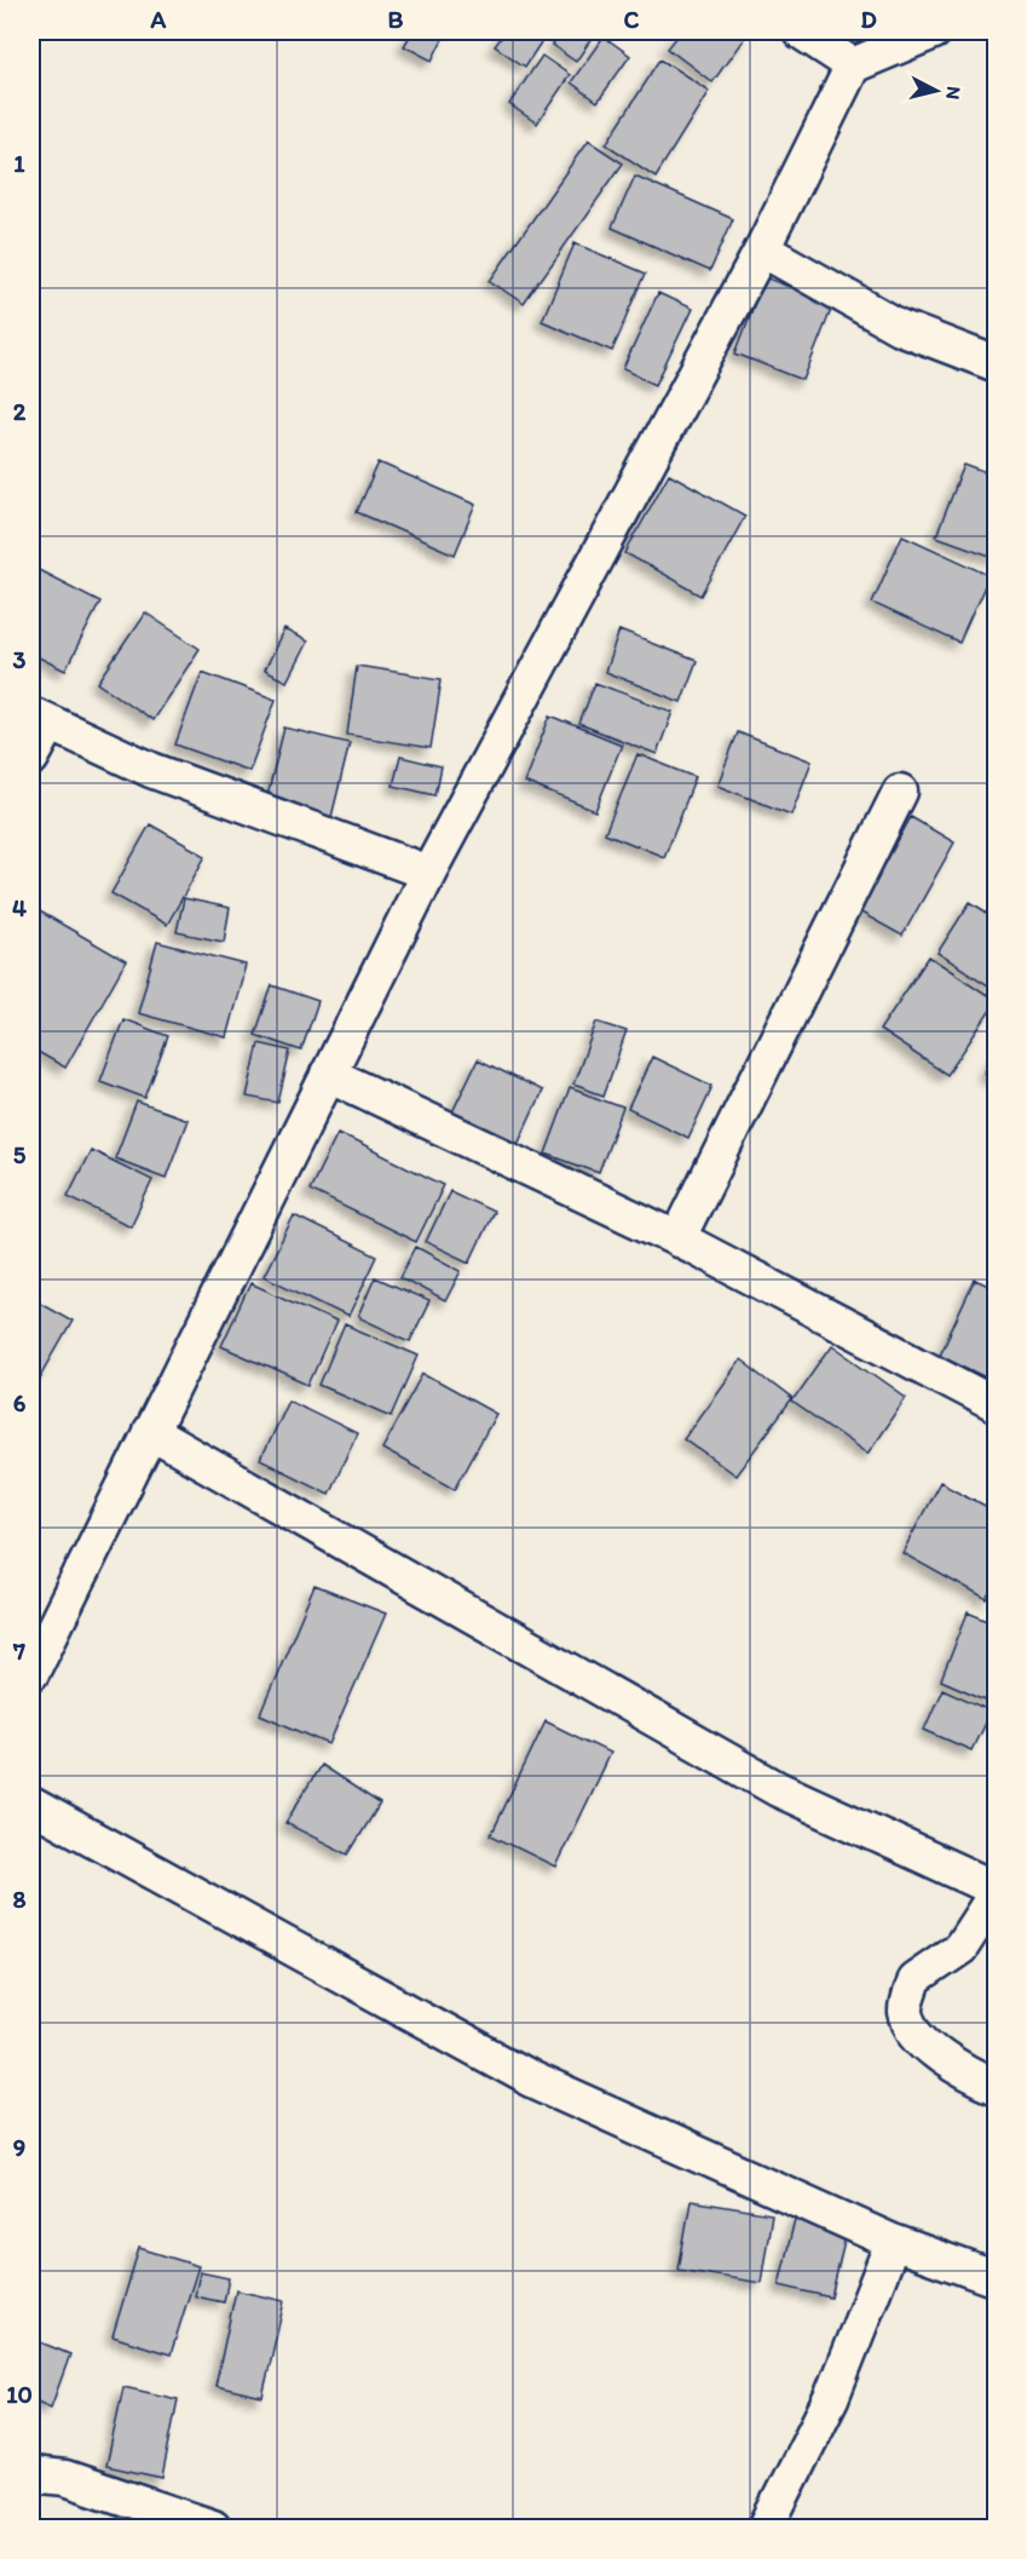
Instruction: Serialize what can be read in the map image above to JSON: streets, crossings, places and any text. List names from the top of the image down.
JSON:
{
  "north": "right",
  "grid": {
    "columns": [
      "A",
      "B",
      "C",
      "D"
    ],
    "rows": [
      "1",
      "2",
      "3",
      "4",
      "5",
      "6",
      "7",
      "8",
      "9",
      "10"
    ]
  }
}
